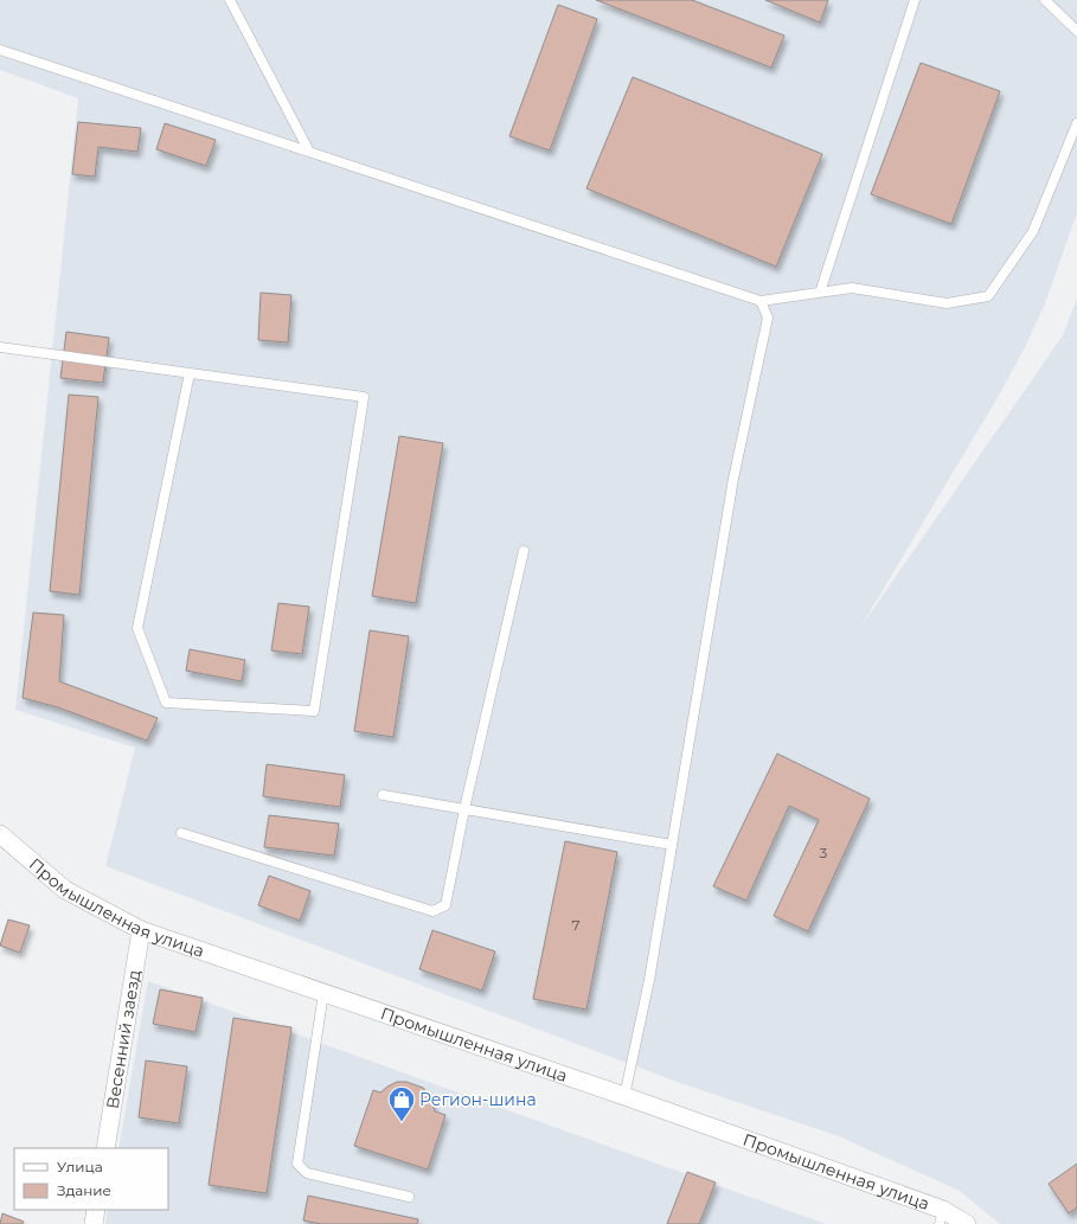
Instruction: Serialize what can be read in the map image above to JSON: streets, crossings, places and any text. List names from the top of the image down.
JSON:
{
  "streets": {
    "street": ["Промышленная улица", "Весенний заезд"]
  },
  "crossings": [
    ["Промышленная улица", "Весенний заезд"]
  ],
  "places": {
    "shop": ["Регион-шина"]
  },
  "house_numbers": ["3", "7"],
  "legend": ["Улица", "Здание"]
}
